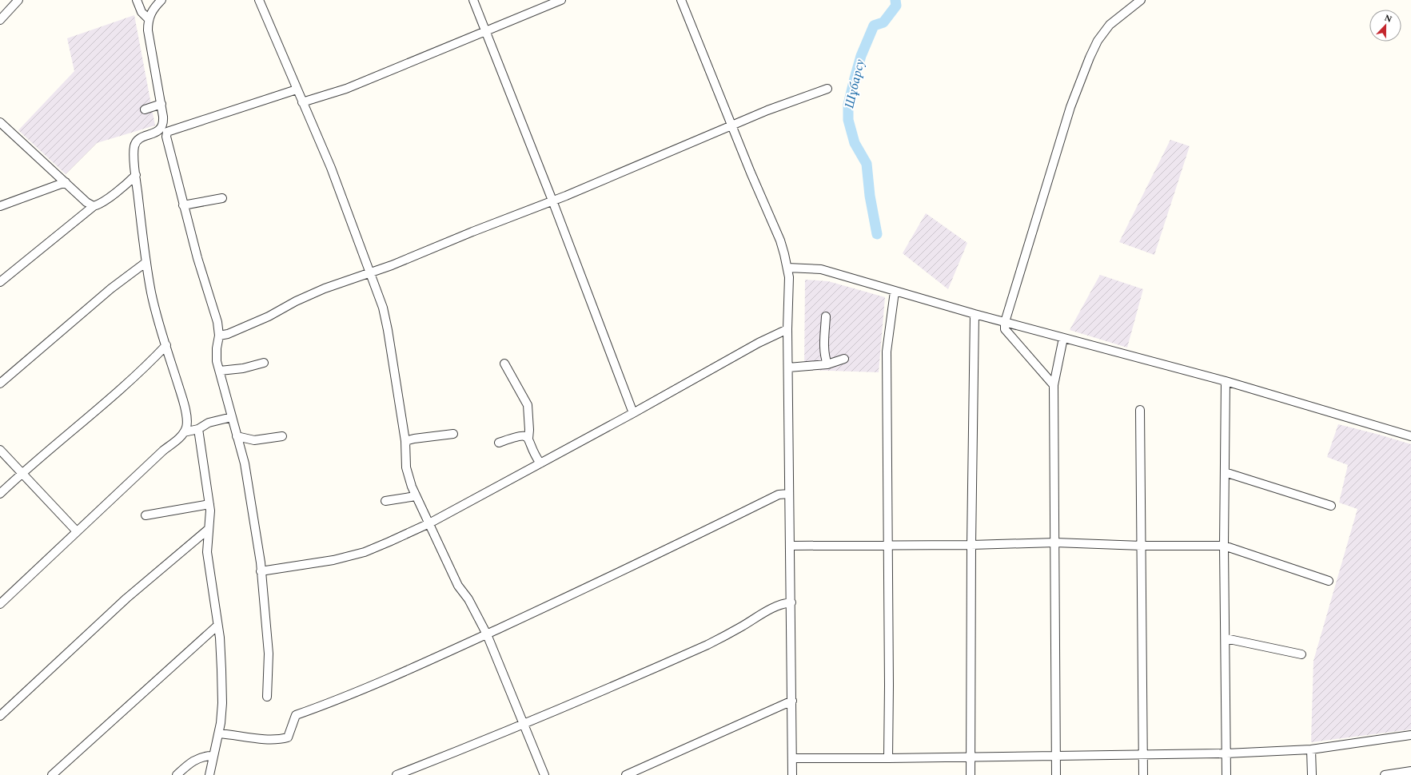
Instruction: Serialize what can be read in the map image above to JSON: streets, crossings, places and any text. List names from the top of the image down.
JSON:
{
  "water": ["Шұбарсу"],
  "north": "top"
}
